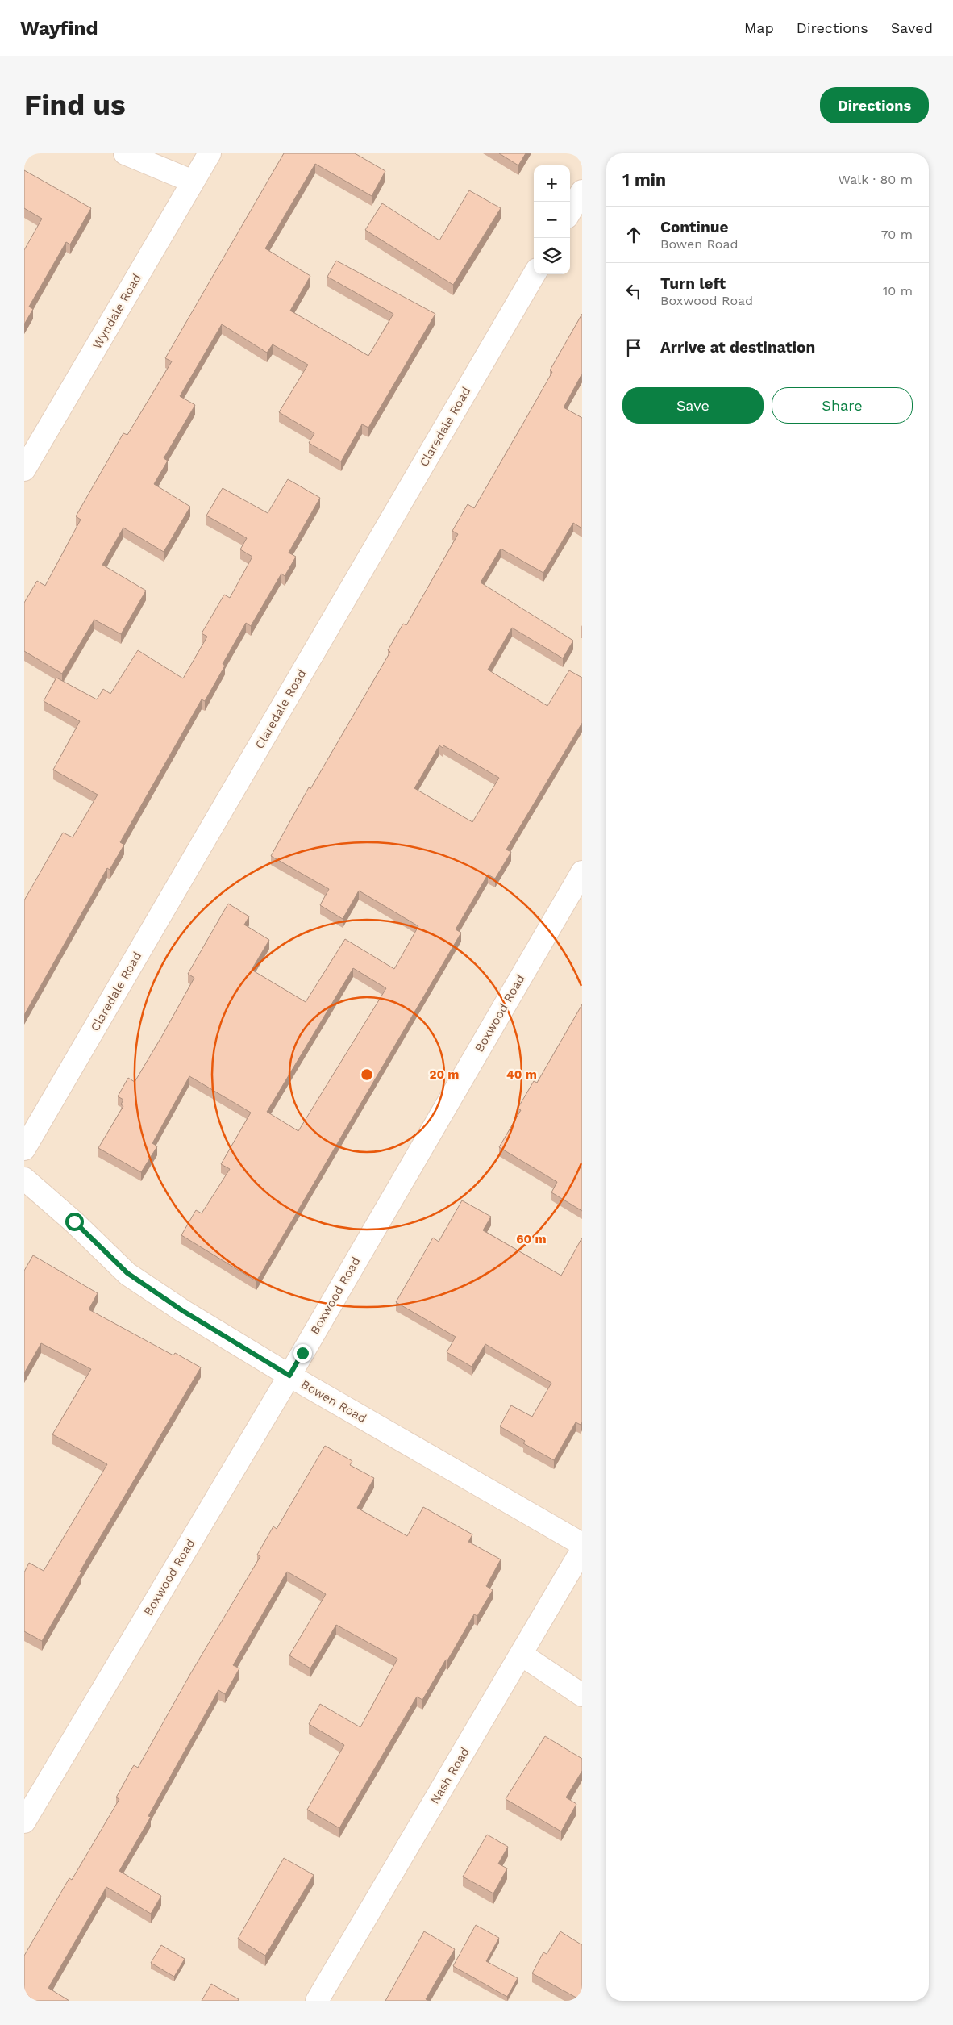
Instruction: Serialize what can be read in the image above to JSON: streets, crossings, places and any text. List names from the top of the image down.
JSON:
{
  "streets": {
    "street": [
      "Wyndale Road",
      "Claredale Road",
      "Boxwood Road",
      "Bowen Road",
      "Nash Road"
    ]
  },
  "crossings": [
    ["Boxwood Road", "Bowen Road"]
  ],
  "page": {
    "header": "Wayfind",
    "nav": ["Map", "Directions", "Saved"],
    "buttons": [
      "Directions",
      ["Save", "Share"]
    ],
    "title": "Find us",
    "heading": ["1 min", "Walk · 80 m"],
    "map_buttons": ["+", "−"],
    "list": [
      ["Continue", "Bowen Road", "70 m"],
      ["Turn left", "Boxwood Road", "10 m"],
      "Arrive at destination"
    ]
  },
  "rings": ["20 m", "40 m", "60 m"]
}
